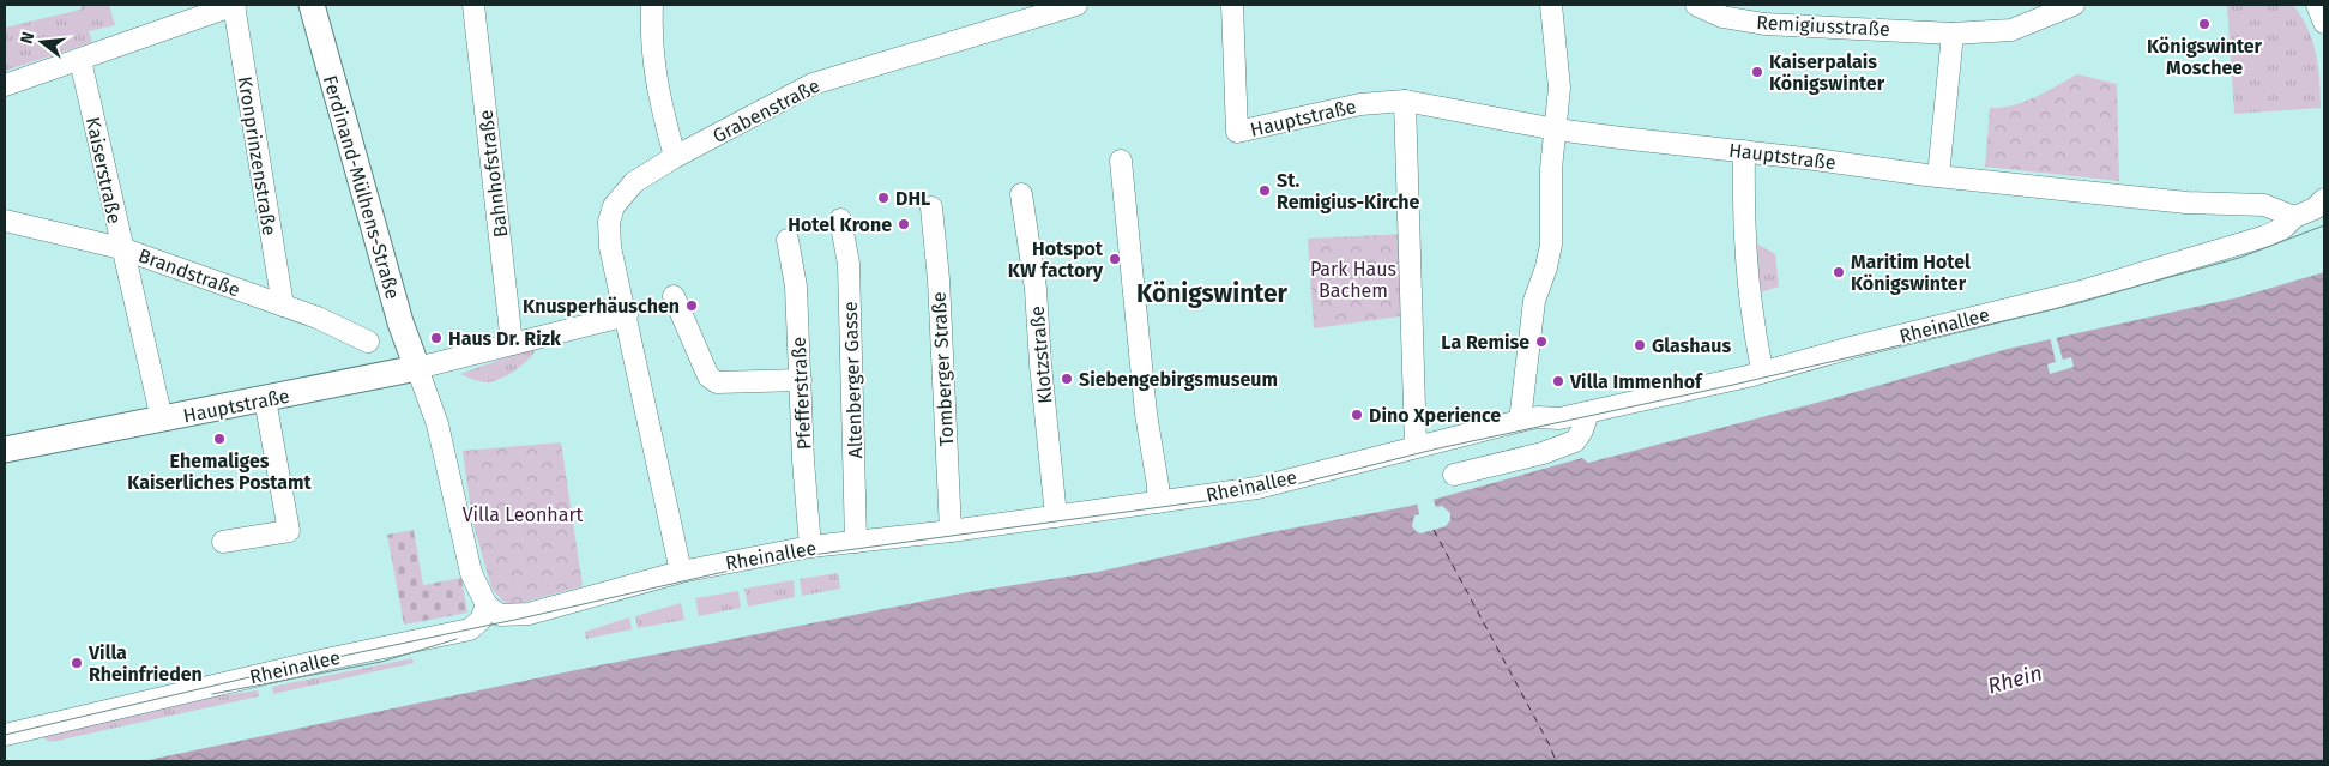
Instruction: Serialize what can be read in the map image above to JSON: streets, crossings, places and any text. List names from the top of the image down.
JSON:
{
  "streets": {
    "main road": ["Hauptstraße", "Ferdinand-Mülhens-Straße"],
    "street": [
      "Remigiusstraße",
      "Grabenstraße",
      "Kronprinzenstraße",
      "Kaiserstraße",
      "Bahnhofstraße",
      "Brandstraße",
      "Rheinallee",
      "Klotzstraße",
      "Tomberger Straße",
      "Altenberger Gasse",
      "Pfefferstraße"
    ]
  },
  "crossings": [
    ["Grabenstraße", "Hauptstraße"],
    ["Grabenstraße", "Rheinallee"],
    ["Hauptstraße", "Kaiserstraße"],
    ["Hauptstraße", "Bahnhofstraße"],
    ["Hauptstraße", "Ferdinand-Mülhens-Straße"],
    ["Hauptstraße", "Rheinallee"],
    ["Kronprinzenstraße", "Brandstraße"],
    ["Kaiserstraße", "Brandstraße"],
    ["Rheinallee", "Klotzstraße"],
    ["Rheinallee", "Tomberger Straße"],
    ["Rheinallee", "Altenberger Gasse"],
    ["Rheinallee", "Pfefferstraße"]
  ],
  "districts": ["Königswinter"],
  "water": ["Rhein"],
  "parks": ["Park Haus Bachem", "Villa Leonhart"],
  "places": [
    "Königswinter Moschee",
    "Kaiserpalais Königswinter",
    "St. Remigius-Kirche",
    "DHL",
    "Hotel Krone",
    "Hotspot KW factory",
    "Maritim Hotel Königswinter",
    "Knusperhäuschen",
    "Haus Dr. Rizk",
    "La Remise",
    "Glashaus",
    "Siebengebirgsmuseum",
    "Villa Immenhof",
    "Dino Xperience",
    "Ehemaliges Kaiserliches Postamt",
    "Villa Rheinfrieden"
  ],
  "north": "left"
}
